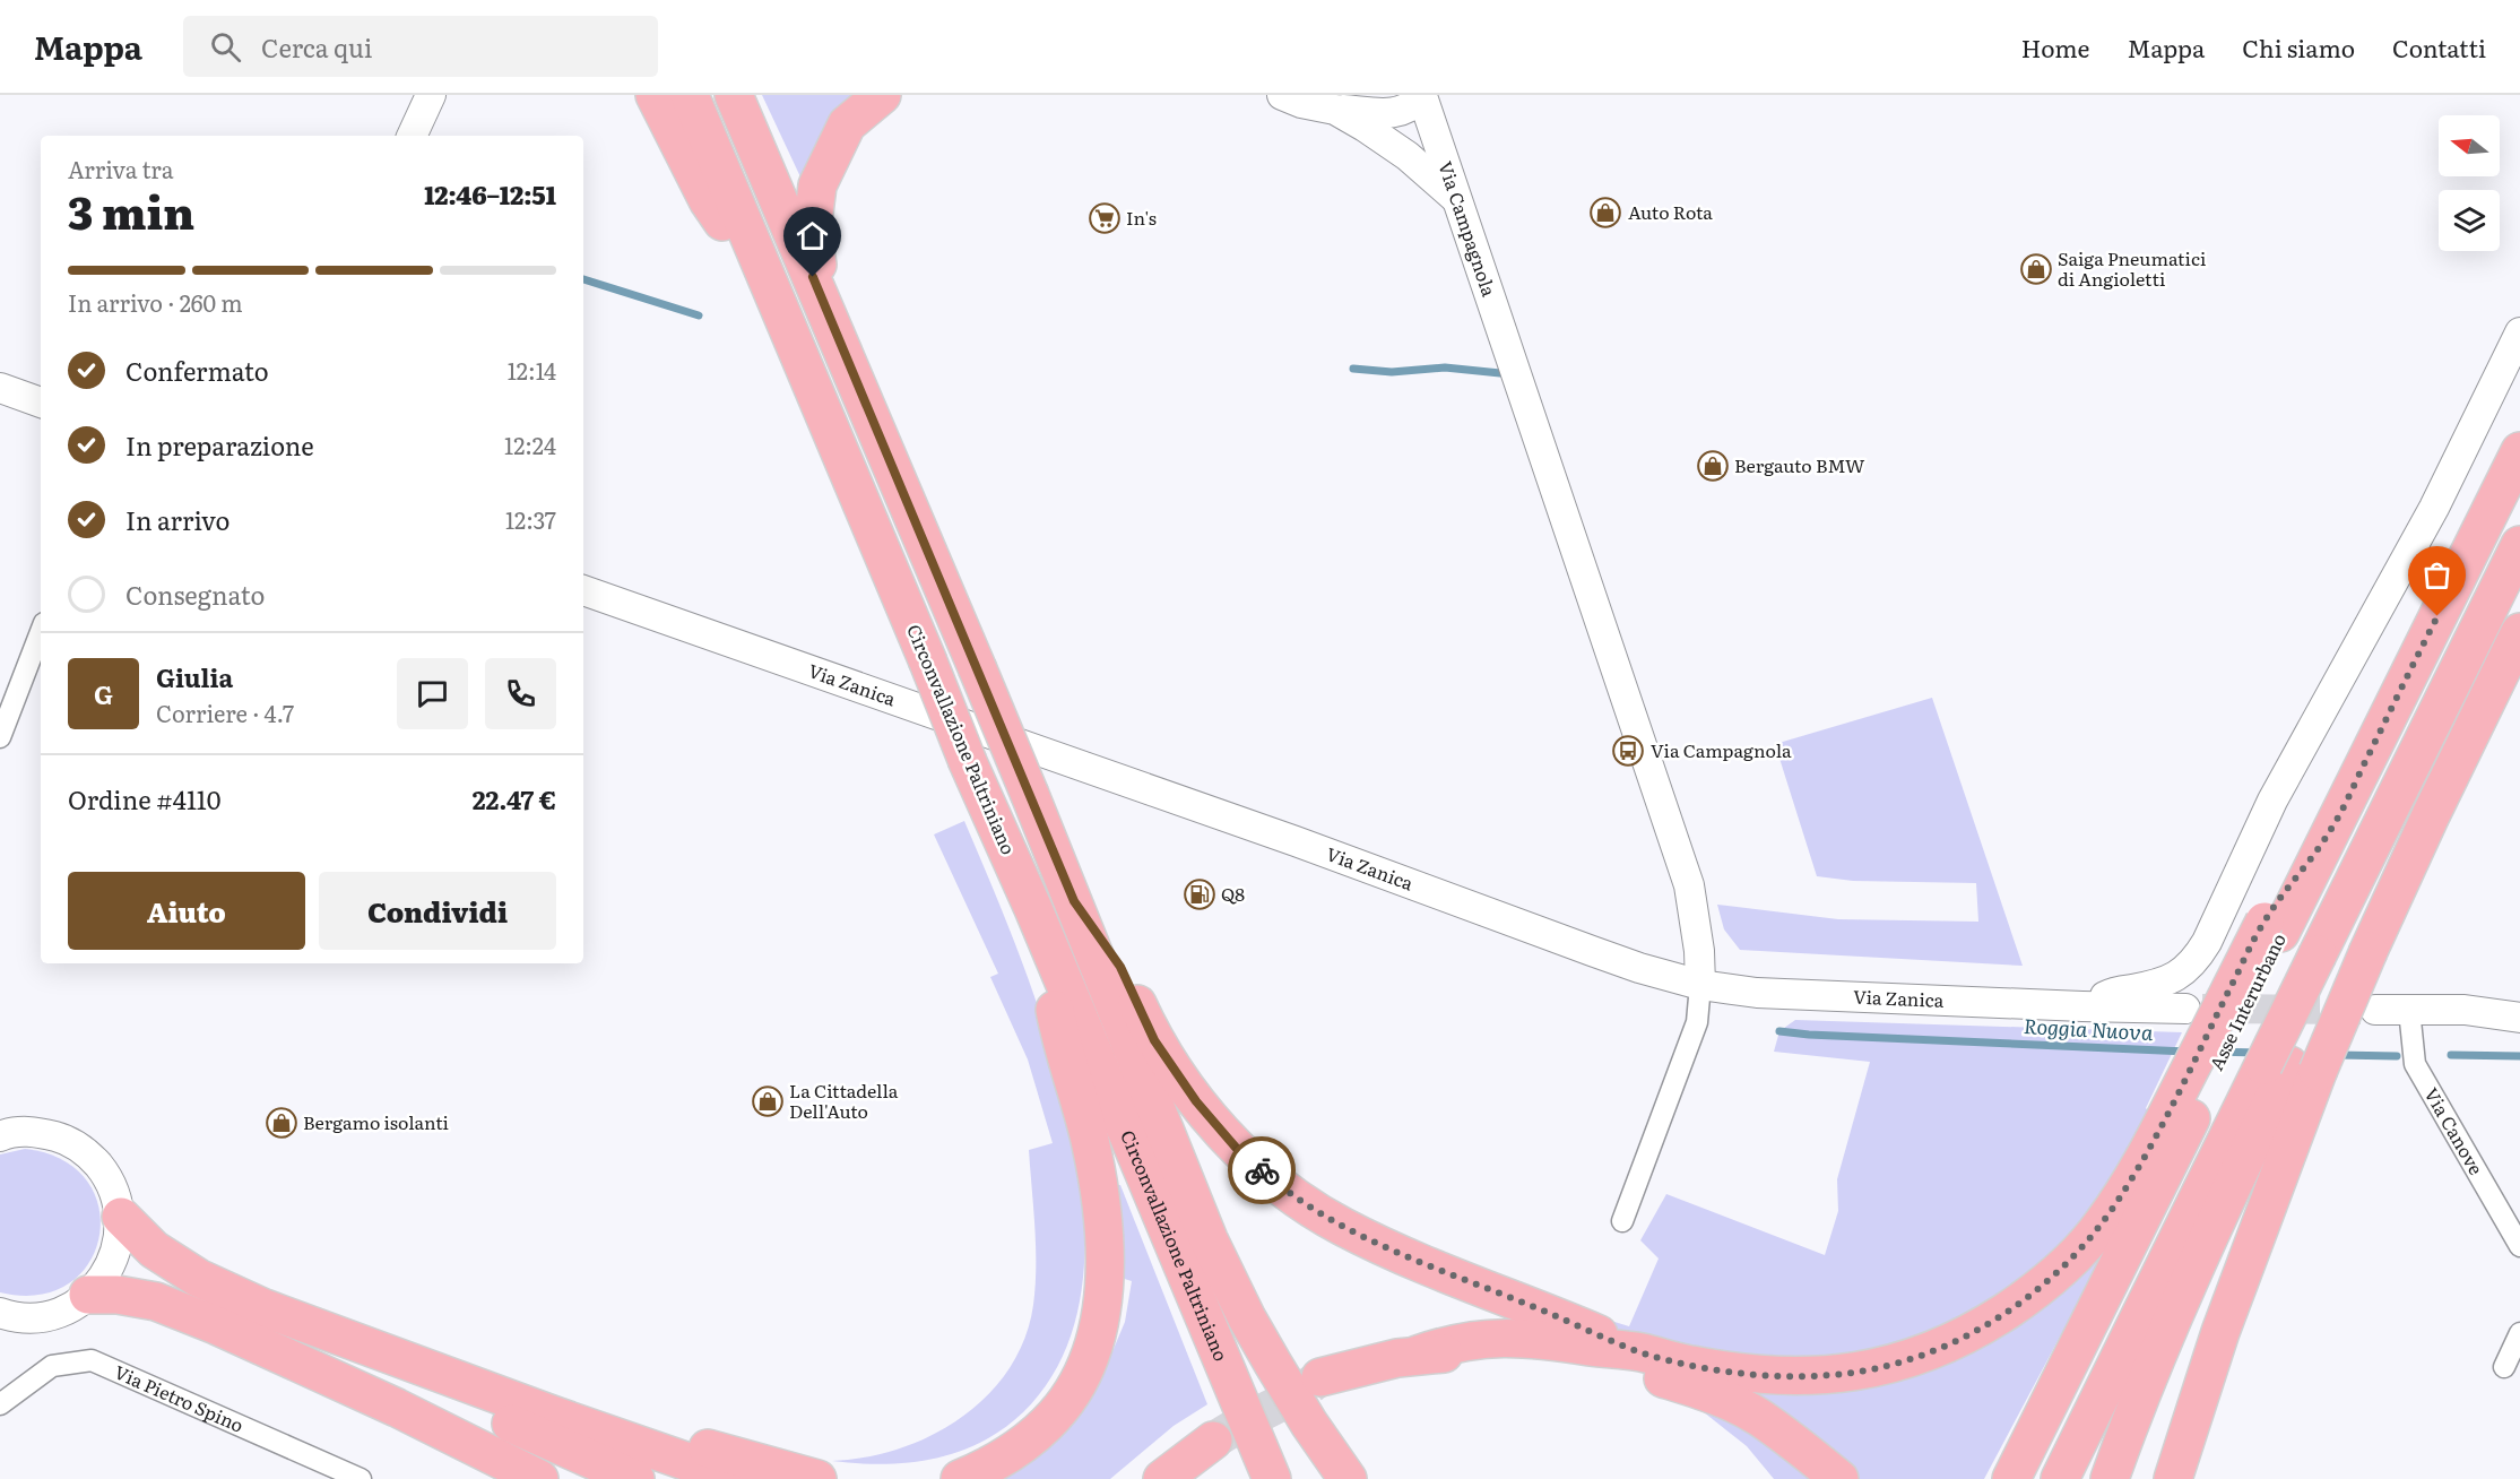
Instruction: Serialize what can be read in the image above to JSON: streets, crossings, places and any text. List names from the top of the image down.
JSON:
{
  "streets": {
    "highway": ["Circonvallazione Paltriniano", "Asse Interurbano"],
    "main road": ["Via Campagnola", "Via Zanica"],
    "street": ["Via Canove", "Via Pietro Spino"]
  },
  "crossings": [
    ["Via Campagnola", "Via Zanica"]
  ],
  "water": ["Roggia Nuova"],
  "places": {
    "shop": [
      "Auto Rota",
      "Saiga Pneumatici di Angioletti",
      "Bergauto BMW",
      "La Cittadella Dell'Auto",
      "Bergamo isolanti"
    ],
    "supermarket": ["In's"],
    "bus stop": ["Via Campagnola"],
    "fuel station": ["Q8"]
  },
  "north": "left",
  "page": {
    "header": "Mappa",
    "search": "Cerca qui",
    "nav": [
      "Home",
      "Mappa",
      "Chi siamo",
      "Contatti"
    ],
    "heading": ["3 min", "Arriva tra", "12:46–12:51"],
    "panel": [
      "Giulia",
      "Corriere · 4.7",
      "Ordine #4110",
      "22.47 €"
    ],
    "bar": "In arrivo · 260 m",
    "list": [
      ["Confermato", "12:14"],
      ["In preparazione", "12:24"],
      ["In arrivo", "12:37"],
      "Consegnato"
    ],
    "round": "G",
    "buttons": ["Aiuto", "Condividi"]
  }
}
